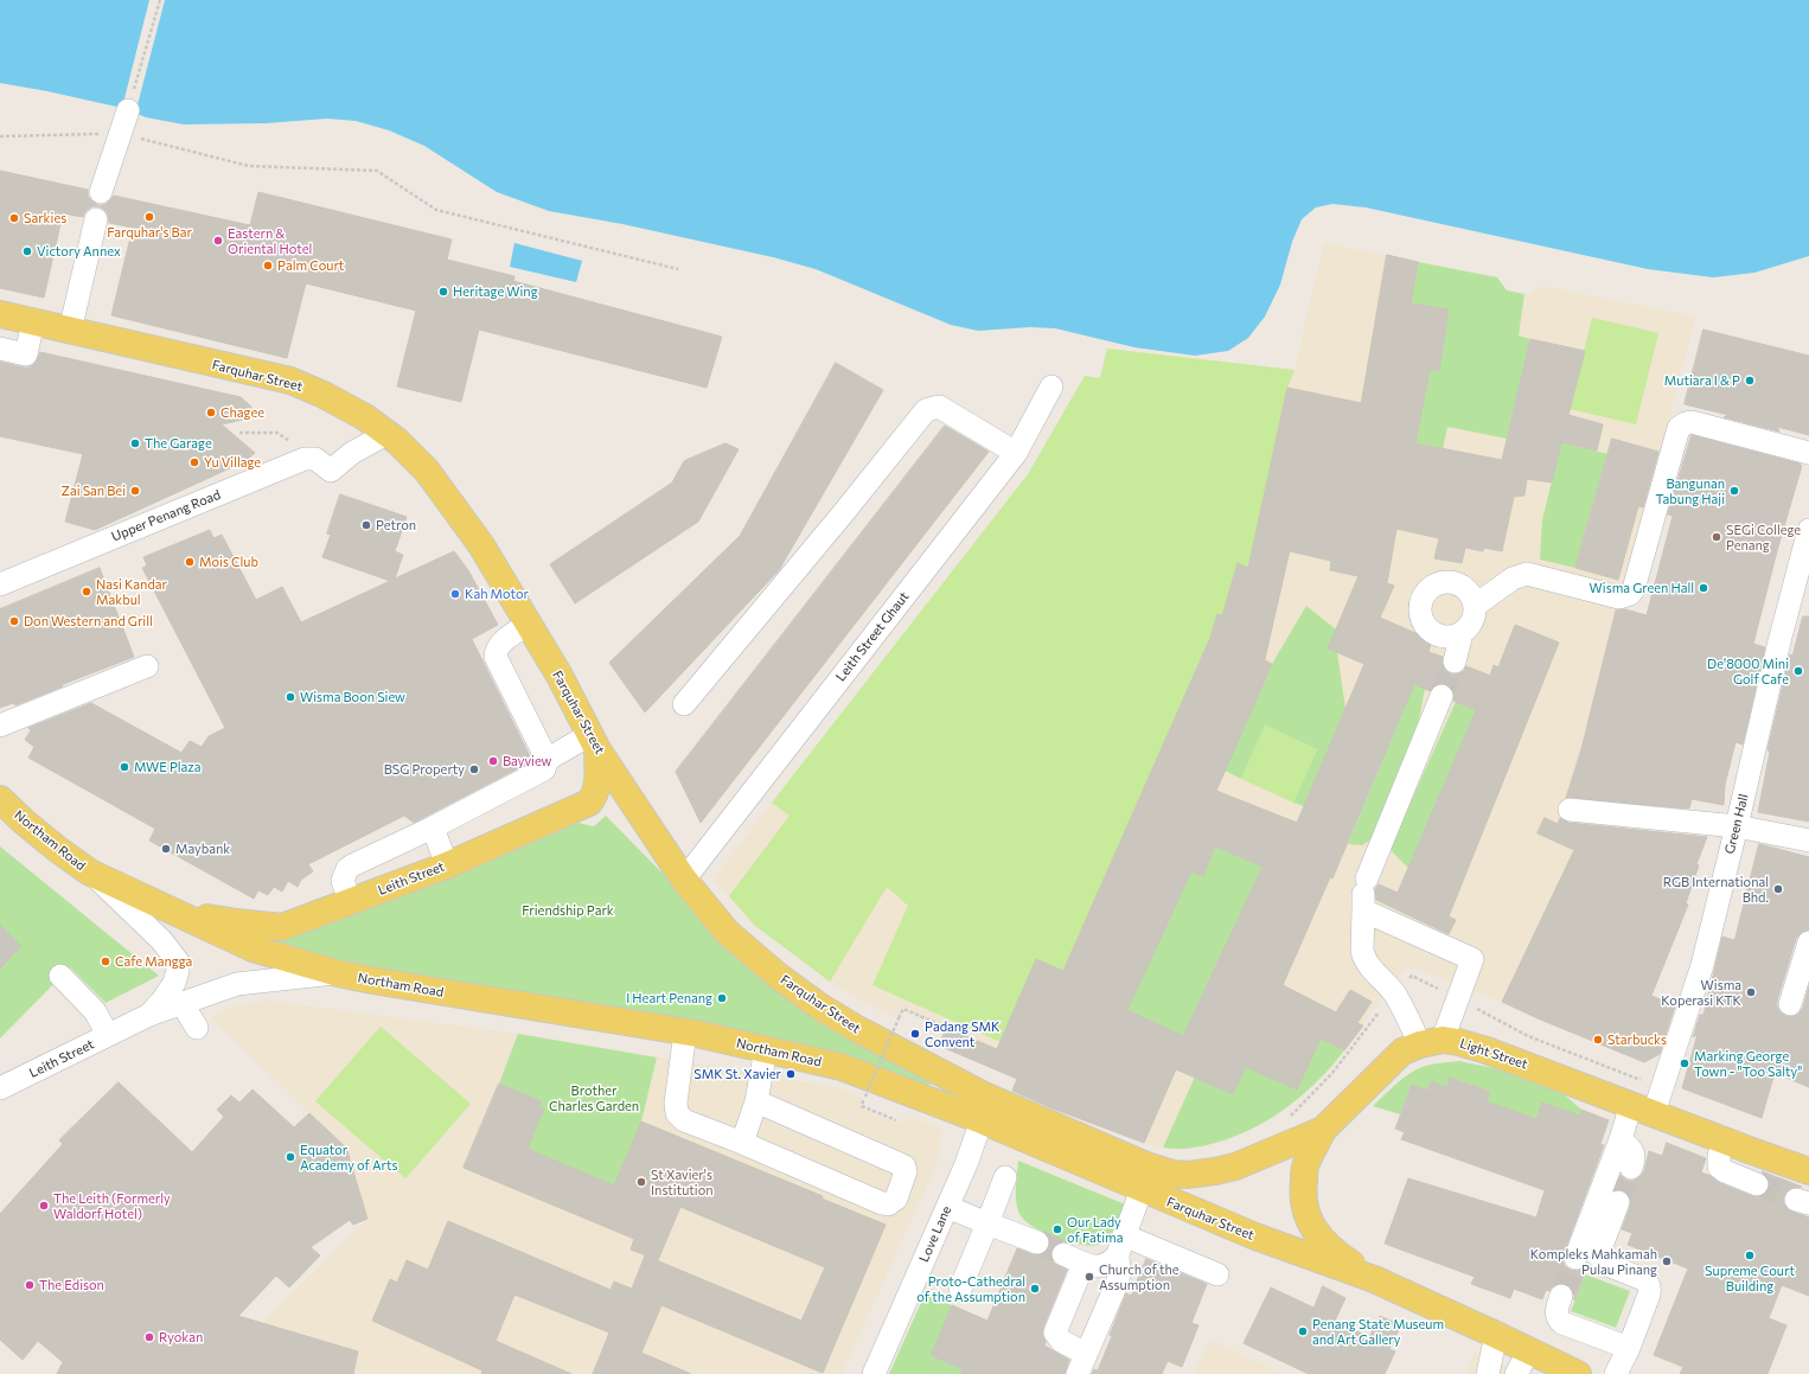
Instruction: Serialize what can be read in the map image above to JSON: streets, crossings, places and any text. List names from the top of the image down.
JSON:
{
  "streets": {
    "main road": [
      "Farquhar Street",
      "Northam Road",
      "Leith Street",
      "Light Street"
    ],
    "street": [
      "Upper Penang Road",
      "Leith Street Ghaut",
      "Green Hall",
      "Love Lane"
    ]
  },
  "crossings": [
    ["Farquhar Street", "Leith Street Ghaut"],
    ["Farquhar Street", "Northam Road"],
    ["Farquhar Street", "Leith Street"],
    ["Farquhar Street", "Love Lane"],
    ["Green Hall", "Light Street"],
    ["Northam Road", "Leith Street"]
  ],
  "parks": ["Friendship Park", "Brother Charles Garden"],
  "places": [
    "Farquhar's Bar",
    "Sarkies",
    "Eastern & Oriental Hotel",
    "Victory Annex",
    "Palm Court",
    "Heritage Wing",
    "Mutiara I & P",
    "Chagee",
    "The Garage",
    "Yu Village",
    "Zai San Bei",
    "Bangunan Tabung Haji",
    "Petron",
    "SEGi College Penang",
    "Mois Club",
    "Wisma Green Hall",
    "Nasi Kandar Makbul",
    "Kah Motor",
    "Don Western and Grill",
    "De'8000 Mini Golf Cafe",
    "Wisma Boon Siew",
    "Bayview",
    "MWE Plaza",
    "BSG Property",
    "Maybank",
    "RGB International Bhd.",
    "Cafe Mangga",
    "Wisma Koperasi KTK",
    "I Heart Penang",
    "Padang SMK Convent",
    "Starbucks",
    "Marking George Town - \"Too Salty\"",
    "SMK St. Xavier",
    "Equator Academy of Arts",
    "St Xavier's Institution",
    "The Leith (Formerly Waldorf Hotel)",
    "Our Lady of Fatima",
    "Supreme Court Building",
    "Kompleks Mahkamah Pulau Pinang",
    "Church of the Assumption",
    "The Edison",
    "Proto-Cathedral of the Assumption",
    "Penang State Museum and Art Gallery",
    "Ryokan"
  ]
}
